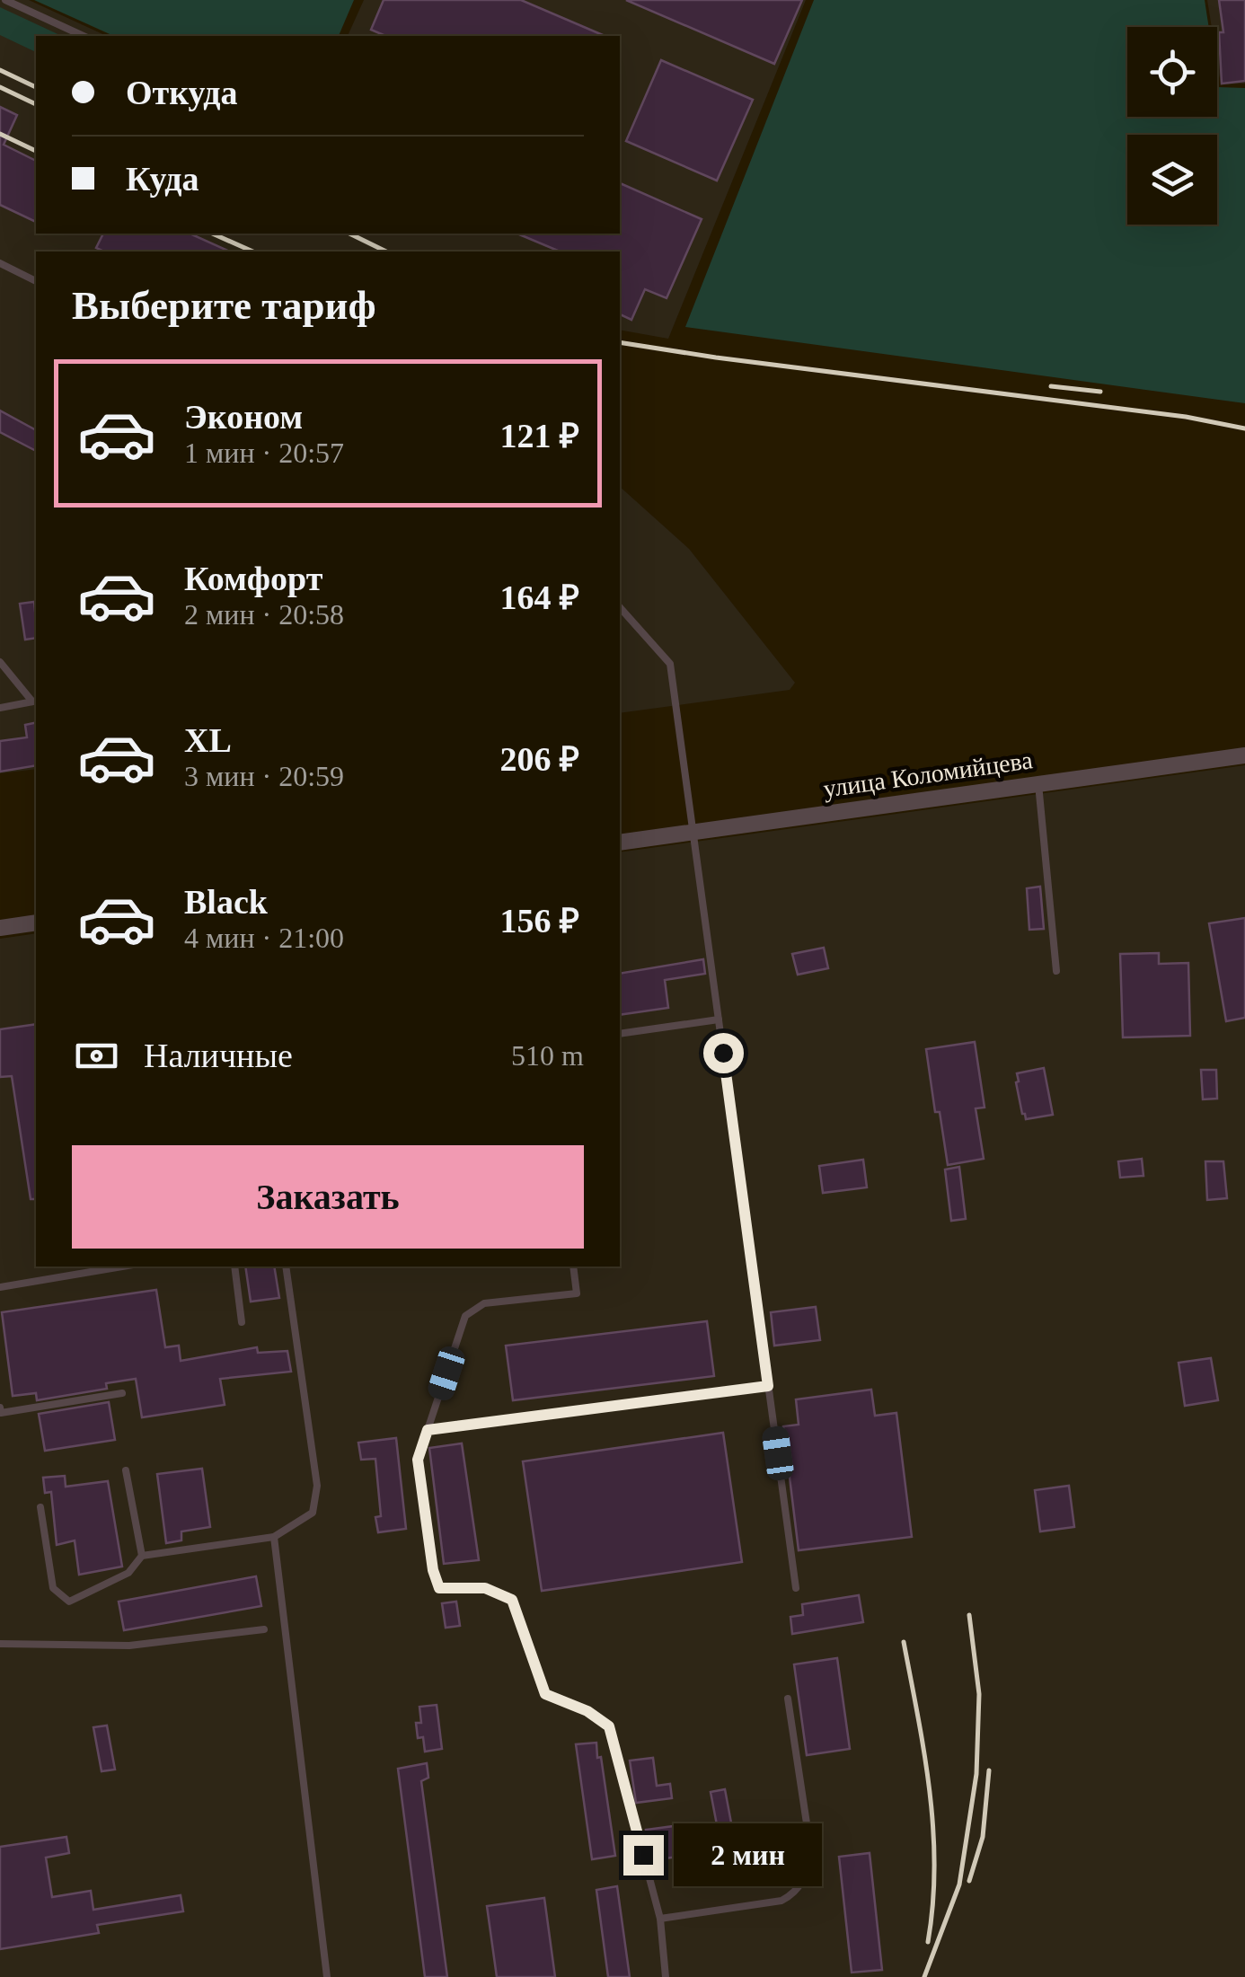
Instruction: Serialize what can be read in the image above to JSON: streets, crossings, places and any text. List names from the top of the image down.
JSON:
{
  "streets": {
    "street": ["улица Коломийцева"]
  },
  "page": {
    "banner": ["Откуда", "Куда"],
    "heading": "Выберите тариф",
    "list": [
      {
        "name": "Эконом",
        "note": "1 мин · 20:57",
        "value": "121 ₽"
      },
      {
        "name": "Комфорт",
        "note": "2 мин · 20:58",
        "value": "164 ₽"
      },
      {
        "name": "XL",
        "note": "3 мин · 20:59",
        "value": "206 ₽"
      },
      {
        "name": "Black",
        "note": "4 мин · 21:00",
        "value": "156 ₽"
      }
    ],
    "pay": ["Наличные", "510 m"],
    "buttons": "Заказать",
    "bubble": "2 мин"
  }
}
